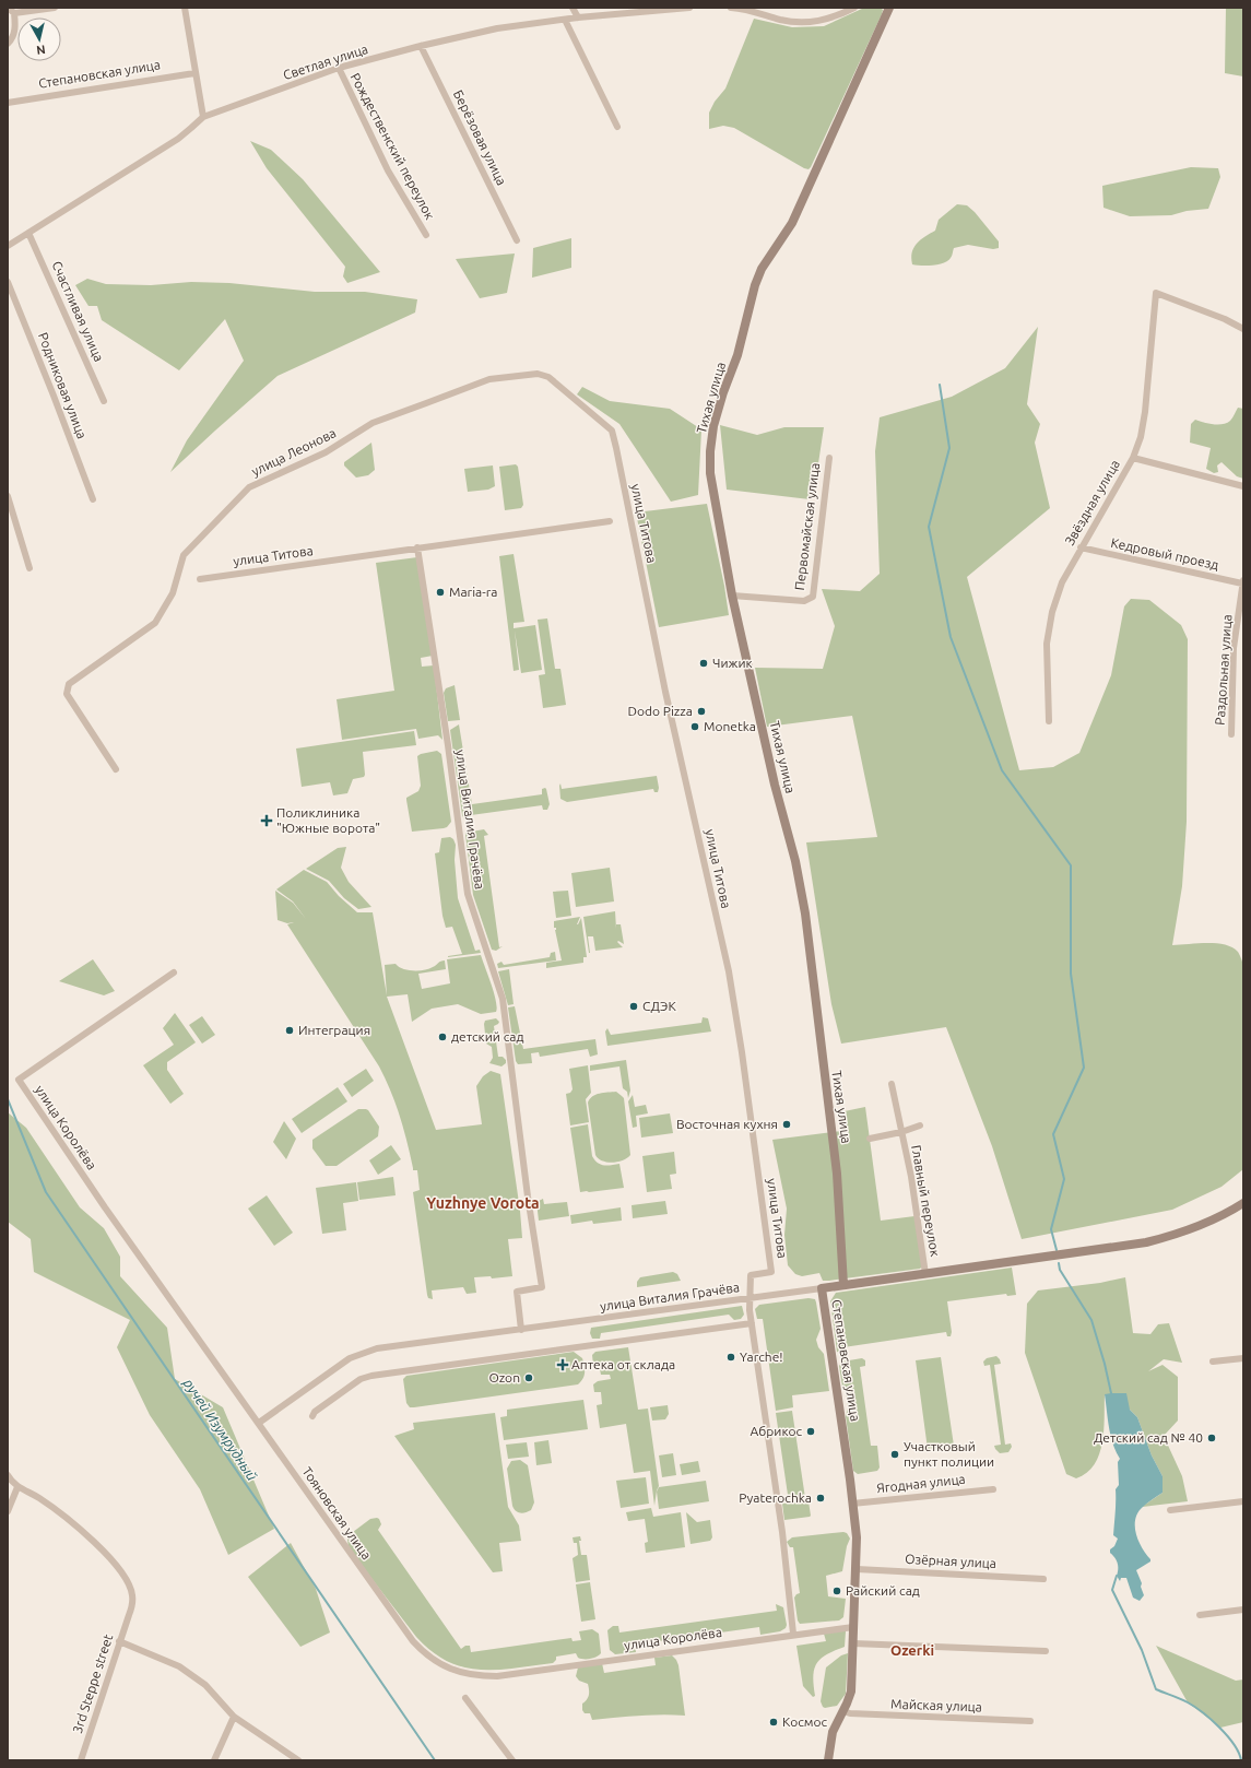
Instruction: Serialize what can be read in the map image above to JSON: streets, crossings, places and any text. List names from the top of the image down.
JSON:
{
  "streets": {
    "street": [
      "Светлая улица",
      "Степановская улица",
      "Берёзовая улица",
      "Рождественский переулок",
      "Счастливая улица",
      "Родниковая улица",
      "Тихая улица",
      "улица Леонова",
      "Звёздная улица",
      "улица Титова",
      "Первомайская улица",
      "Кедровый проезд",
      "Раздольная улица",
      "улица Виталия Грачёва",
      "улица Королёва",
      "Главный переулок",
      "Ягодная улица",
      "Тояновская улица",
      "Озёрная улица",
      "3rd Steppe street",
      "Майская улица"
    ]
  },
  "crossings": [
    ["Светлая улица", "Берёзовая улица"],
    ["Светлая улица", "Рождественский переулок"],
    ["Светлая улица", "Счастливая улица"],
    ["Степановская улица", "Тихая улица"],
    ["Степановская улица", "улица Виталия Грачёва"],
    ["Степановская улица", "улица Королёва"],
    ["Степановская улица", "Главный переулок"],
    ["Степановская улица", "Ягодная улица"],
    ["Степановская улица", "Озёрная улица"],
    ["Степановская улица", "Майская улица"],
    ["Тихая улица", "Первомайская улица"],
    ["улица Леонова", "улица Титова"],
    ["Звёздная улица", "Кедровый проезд"],
    ["улица Титова", "улица Виталия Грачёва"],
    ["Кедровый проезд", "Раздольная улица"],
    ["улица Виталия Грачёва", "Тояновская улица"],
    ["улица Королёва", "Тояновская улица"]
  ],
  "districts": ["Yuzhnye Vorota", "Ozerki"],
  "water": ["ручей Изумрудный"],
  "places": {
    "other": [
      "Maria-ra",
      "Чижик",
      "Dodo Pizza",
      "Monetka",
      "СДЭК",
      "Интеграция",
      "детский сад",
      "Восточная кухня",
      "Yarche!",
      "Ozon",
      "Абрикос",
      "Детский сад № 40",
      "Участковый пункт полиции",
      "Pyaterochka",
      "Райский сад",
      "Космос"
    ],
    "health": ["Поликлиника \"Южные ворота\"", "Аптека от склада"]
  },
  "north": "bottom"
}
